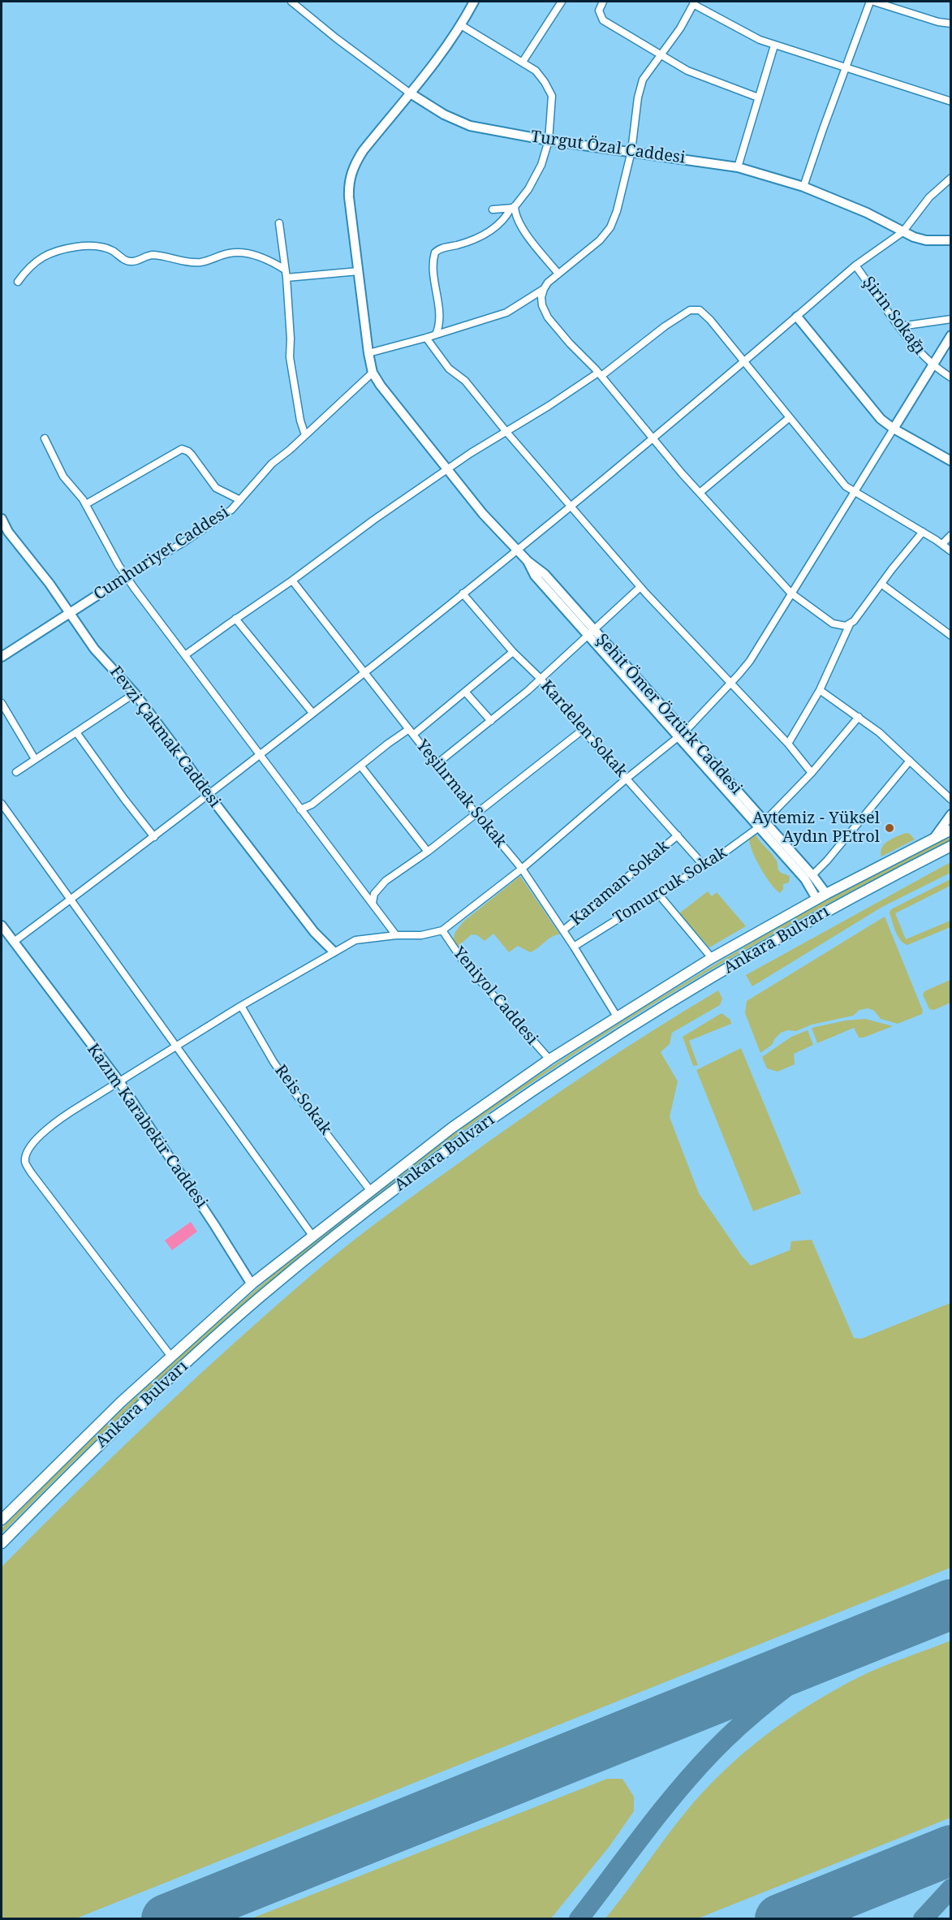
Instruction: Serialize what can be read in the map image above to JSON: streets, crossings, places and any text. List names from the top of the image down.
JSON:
{
  "streets": {
    "main road": ["Ankara Bulvarı"],
    "street": [
      "Turgut Özal Caddesi",
      "Şirin Sokağı",
      "Cumhuriyet Caddesi",
      "Şehit Ömer Öztürk Caddesi",
      "Kardelen Sokak",
      "Fevzi Çakmak Caddesi",
      "Yeşilırmak Sokak",
      "Karaman Sokak",
      "Tomurcuk Sokak",
      "Yeniyol Caddesi",
      "Reis Sokak",
      "Kazım Karabekir Caddesi"
    ]
  },
  "crossings": [
    ["Turgut Özal Caddesi", "Şehit Ömer Öztürk Caddesi"],
    ["Cumhuriyet Caddesi", "Şehit Ömer Öztürk Caddesi"],
    ["Cumhuriyet Caddesi", "Fevzi Çakmak Caddesi"],
    ["Şehit Ömer Öztürk Caddesi", "Tomurcuk Sokak"],
    ["Şehit Ömer Öztürk Caddesi", "Ankara Bulvarı"],
    ["Kardelen Sokak", "Karaman Sokak"],
    ["Kardelen Sokak", "Tomurcuk Sokak"],
    ["Yeşilırmak Sokak", "Karaman Sokak"],
    ["Yeşilırmak Sokak", "Tomurcuk Sokak"],
    ["Yeşilırmak Sokak", "Ankara Bulvarı"],
    ["Ankara Bulvarı", "Yeniyol Caddesi"],
    ["Ankara Bulvarı", "Reis Sokak"],
    ["Ankara Bulvarı", "Kazım Karabekir Caddesi"]
  ],
  "places": ["Aytemiz - Yüksel Aydın PEtrol"]
}
